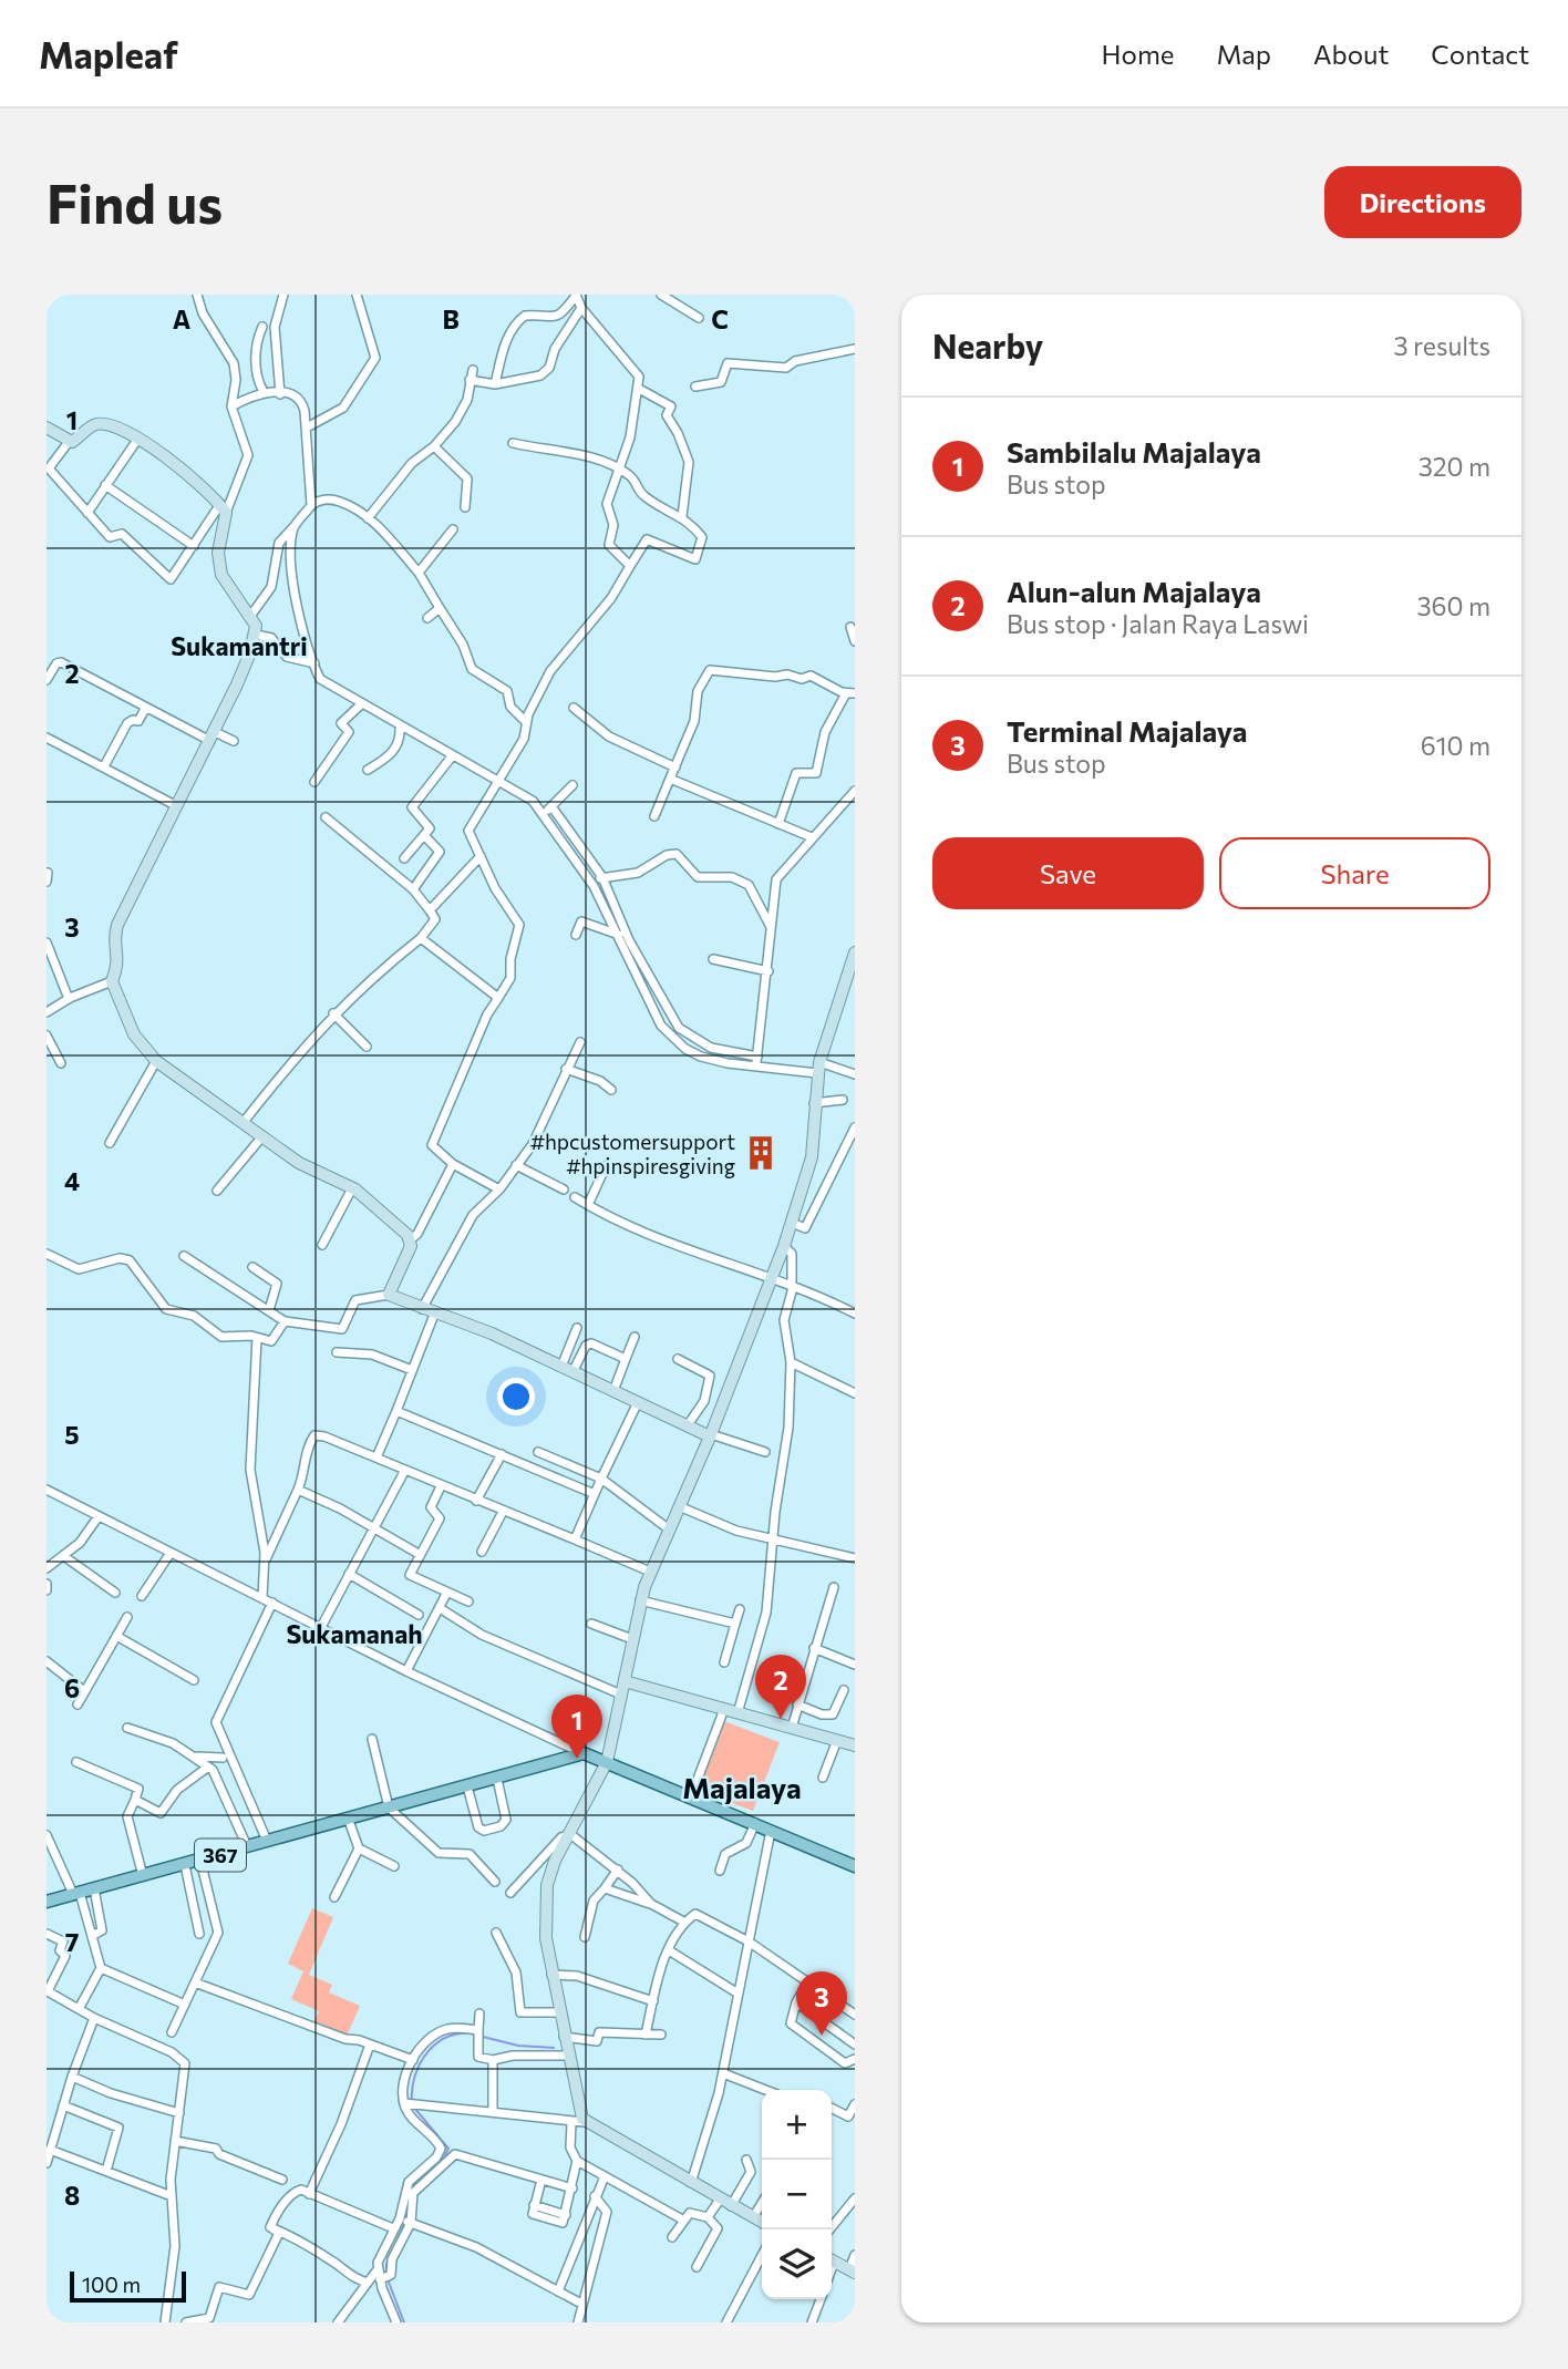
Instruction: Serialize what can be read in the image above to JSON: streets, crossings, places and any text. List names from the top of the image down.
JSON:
{
  "streets": {
    "main road": ["367"]
  },
  "districts": ["Sukamantri", "Sukamanah", "Majalaya"],
  "places": {
    "building": ["#hpcustomersupport #hpinspiresgiving"]
  },
  "scale_bar": "100 m",
  "page": {
    "header": "Mapleaf",
    "nav": [
      "Home",
      "Map",
      "About",
      "Contact"
    ],
    "buttons": [
      "Directions",
      ["Save", "Share"]
    ],
    "title": "Find us",
    "heading": ["Nearby", "3 results"],
    "list": [
      {
        "mark": "1",
        "name": "Sambilalu Majalaya",
        "note": "Bus stop",
        "value": "320 m"
      },
      {
        "mark": "2",
        "name": "Alun-alun Majalaya",
        "note": "Bus stop · Jalan Raya Laswi",
        "value": "360 m"
      },
      {
        "mark": "3",
        "name": "Terminal Majalaya",
        "note": "Bus stop",
        "value": "610 m"
      }
    ],
    "pins": ["2", "1", "3"],
    "map_buttons": ["+", "−"],
    "scale": "100 m"
  },
  "grid": {
    "columns": ["A", "B", "C"],
    "rows": [
      "1",
      "2",
      "3",
      "4",
      "5",
      "6",
      "7",
      "8"
    ]
  }
}
